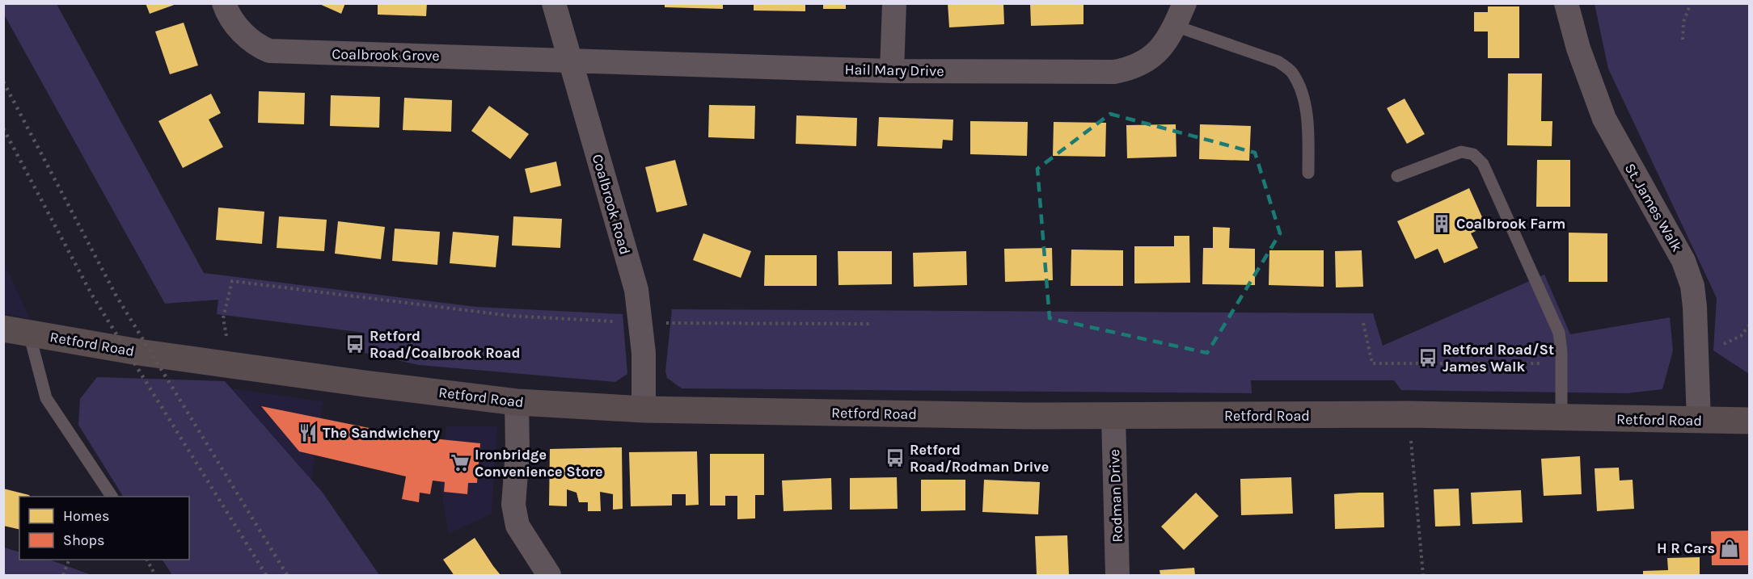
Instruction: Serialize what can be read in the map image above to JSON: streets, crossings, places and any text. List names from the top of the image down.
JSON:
{
  "streets": {
    "main road": ["Retford Road"],
    "street": [
      "Coalbrook Grove",
      "Hail Mary Drive",
      "Coalbrook Road",
      "St. James Walk",
      "Rodman Drive"
    ]
  },
  "crossings": [
    ["Coalbrook Grove", "Hail Mary Drive"],
    ["Coalbrook Grove", "Coalbrook Road"],
    ["Hail Mary Drive", "Coalbrook Road"],
    ["Coalbrook Road", "Retford Road"],
    ["St. James Walk", "Retford Road"],
    ["Retford Road", "Rodman Drive"]
  ],
  "places": {
    "building": ["Coalbrook Farm"],
    "bus stop": ["Retford Road/Coalbrook Road", "Retford Road/St James Walk", "Retford Road/Rodman Drive"],
    "restaurant": ["The Sandwichery"],
    "supermarket": ["Ironbridge Convenience Store"],
    "shop": ["H R Cars"]
  },
  "legend": ["Homes", "Shops"]
}
